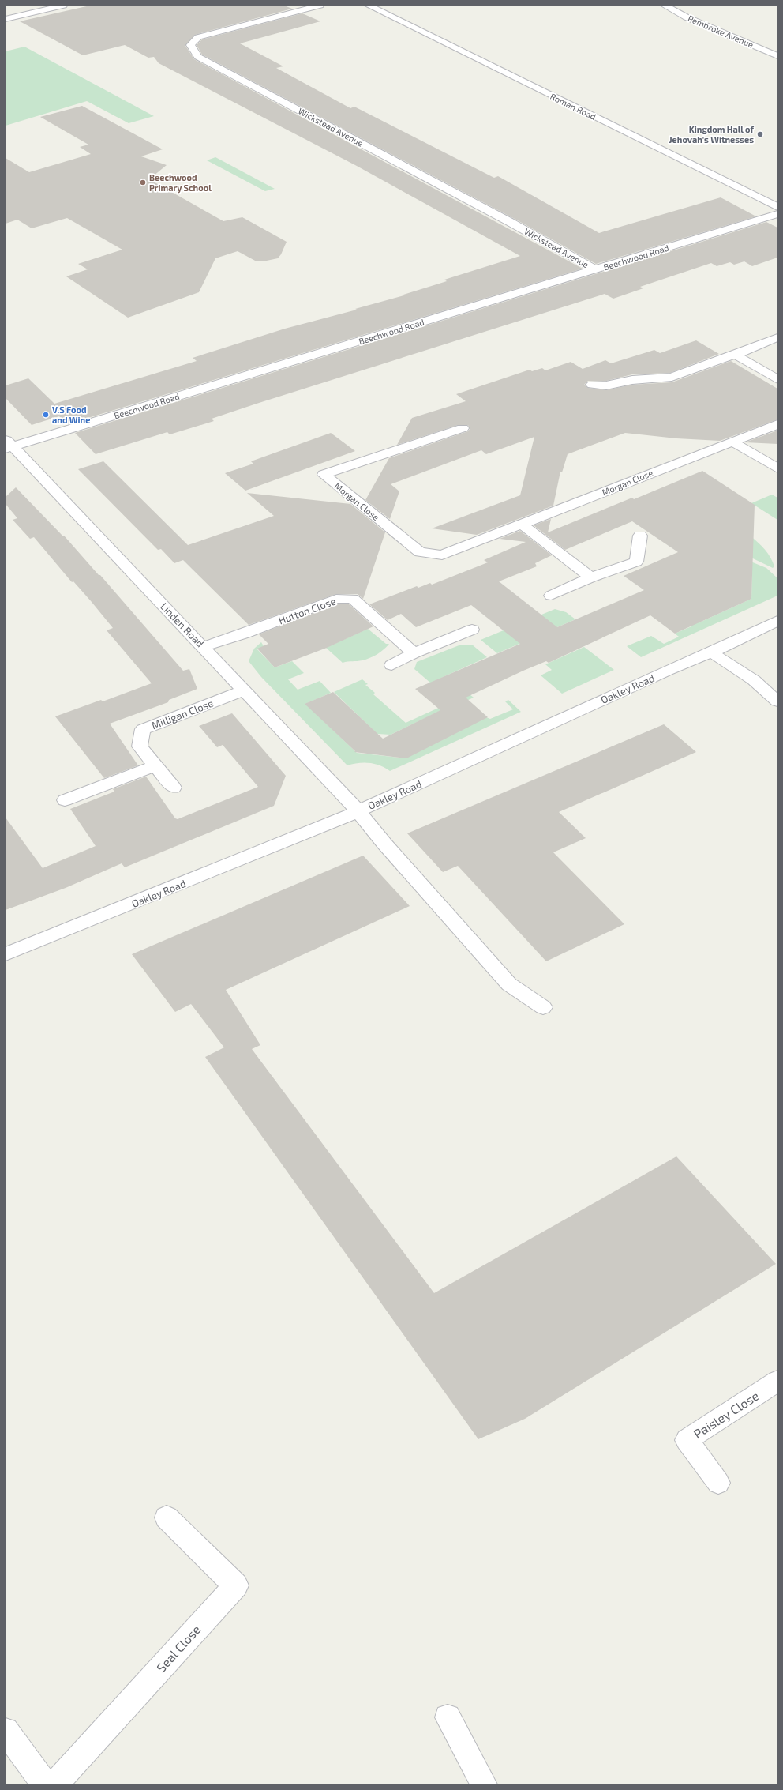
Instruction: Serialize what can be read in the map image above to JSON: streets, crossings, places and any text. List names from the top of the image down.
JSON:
{
  "streets": {
    "street": [
      "Pembroke Avenue",
      "Roman Road",
      "Wickstead Avenue",
      "Beechwood Road",
      "Morgan Close",
      "Hutton Close",
      "Linden Road",
      "Oakley Road",
      "Milligan Close",
      "Paisley Close",
      "Seal Close"
    ]
  },
  "crossings": [
    ["Wickstead Avenue", "Beechwood Road"],
    ["Beechwood Road", "Linden Road"],
    ["Hutton Close", "Linden Road"],
    ["Linden Road", "Oakley Road"],
    ["Linden Road", "Milligan Close"]
  ],
  "places": ["Kingdom Hall of Jehovah's Witnesses", "Beechwood Primary School", "V.S Food and Wine"]
}
